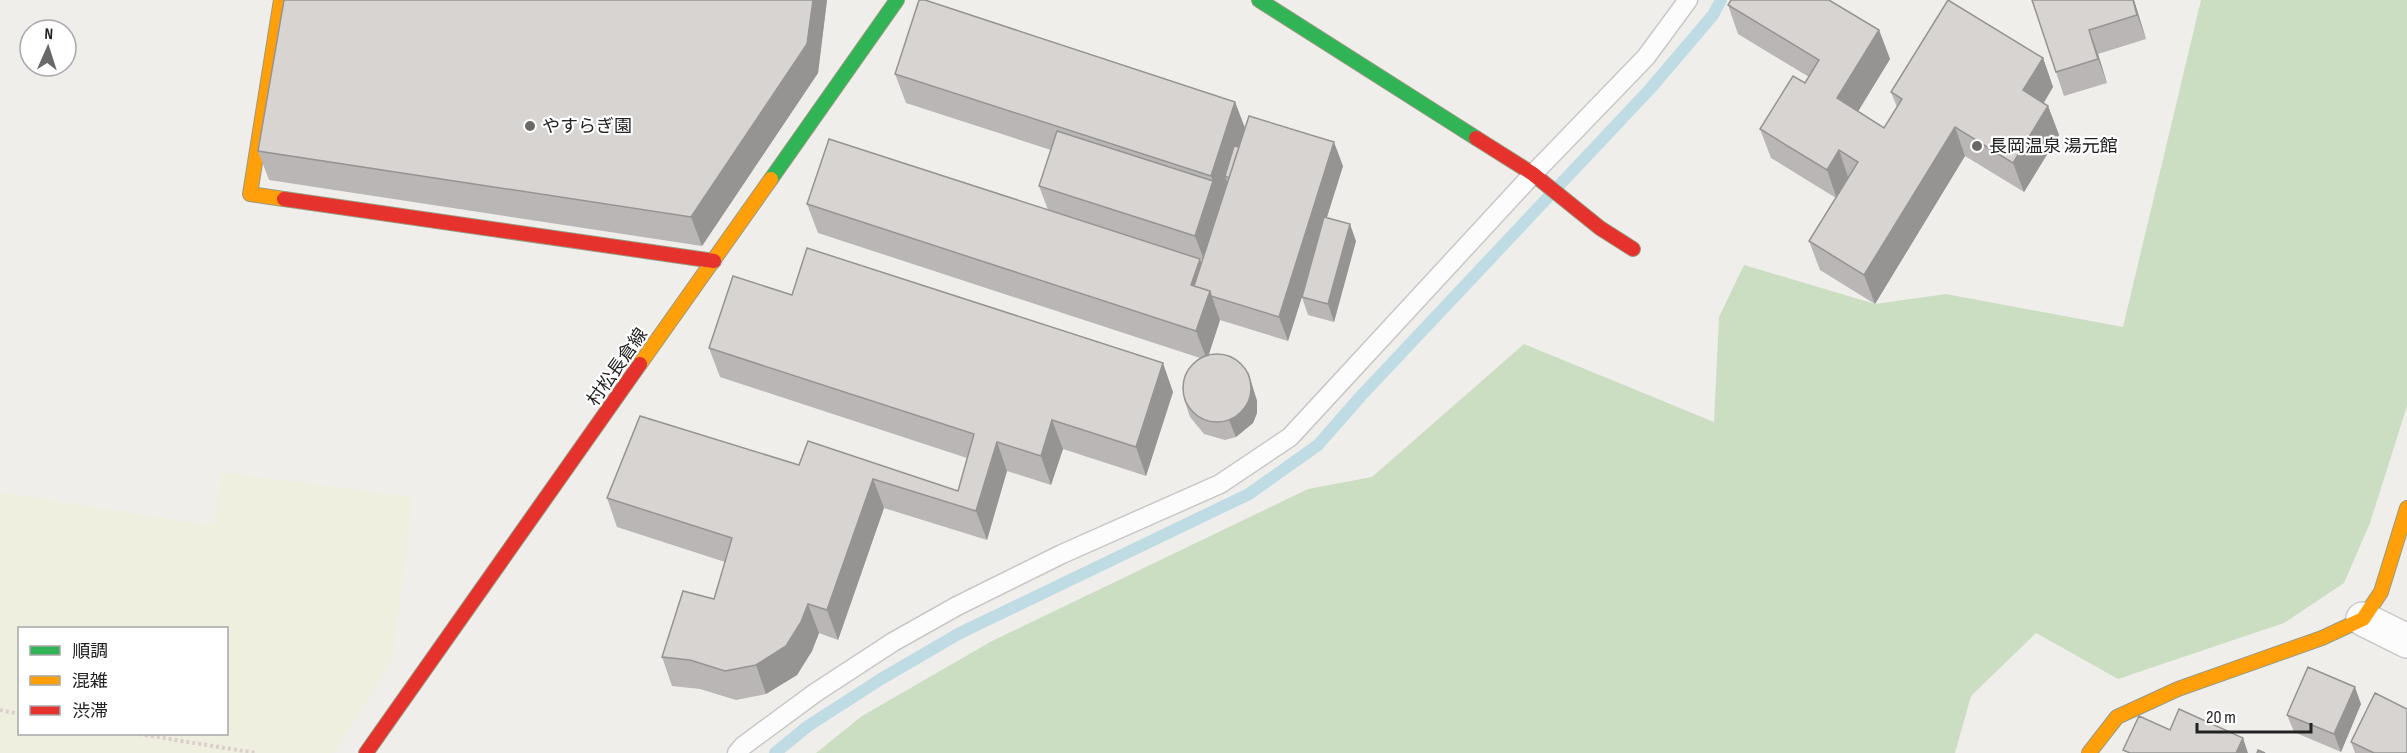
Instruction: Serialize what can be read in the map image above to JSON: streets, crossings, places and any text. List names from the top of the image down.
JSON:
{
  "streets": {
    "street": ["村松長倉線"]
  },
  "places": ["やすらぎ園", "長岡温泉 湯元館"],
  "legend": ["順調", "混雑", "渋滞"],
  "scale_bar": "20 m",
  "north": "top"
}
